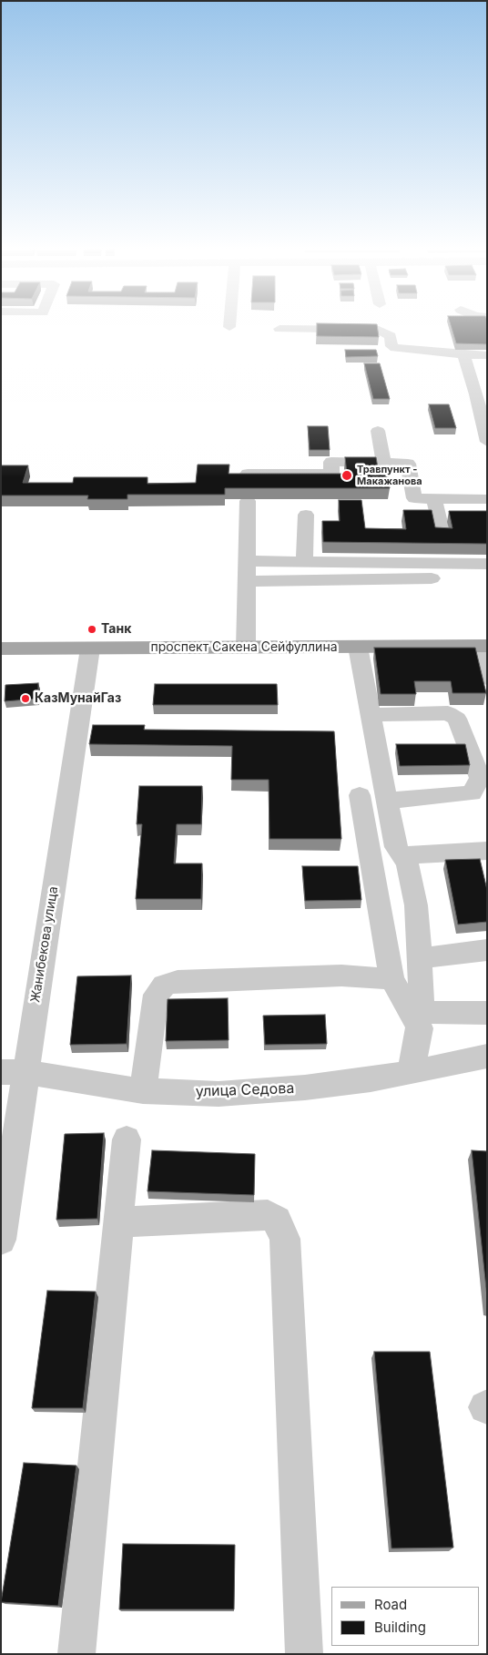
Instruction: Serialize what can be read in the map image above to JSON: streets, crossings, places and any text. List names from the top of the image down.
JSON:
{
  "streets": {
    "main road": ["проспект Сакена Сейфуллина"],
    "street": ["Жанибекова улица", "улица Седова"]
  },
  "crossings": [
    ["проспект Сакена Сейфуллина", "Жанибекова улица"],
    ["Жанибекова улица", "улица Седова"]
  ],
  "places": ["Травпункт - Макажанова", "Танк", "КазМунайГаз"],
  "legend": ["Road", "Building"]
}
